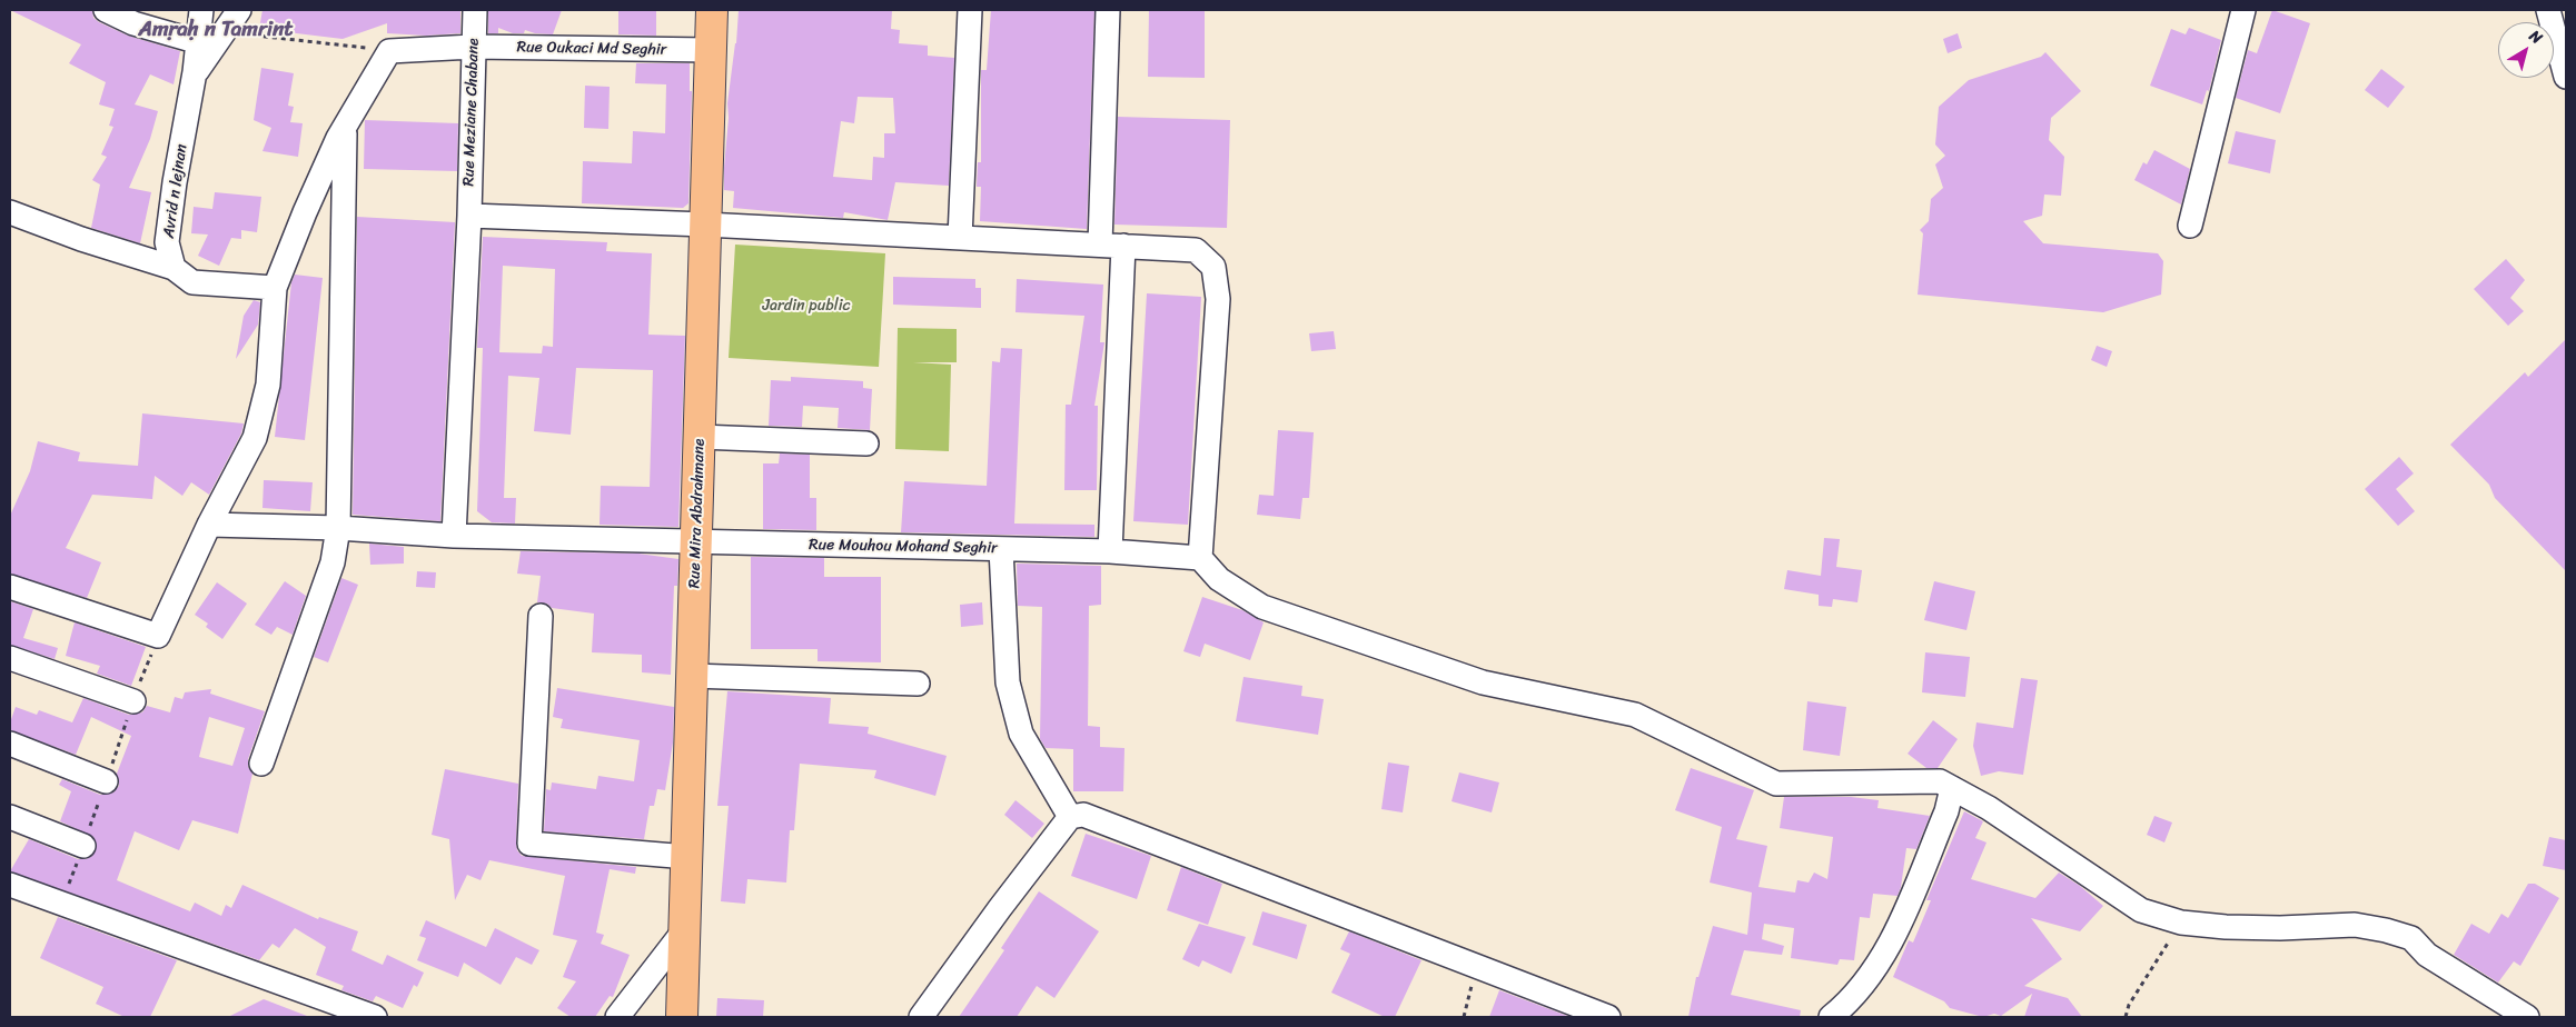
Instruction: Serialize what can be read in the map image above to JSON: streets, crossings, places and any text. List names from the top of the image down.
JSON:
{
  "streets": {
    "main road": ["Rue Mira Abdrahmane"],
    "street": [
      "Rue Oukaci Md Seghir",
      "Rue Meziane Chabane",
      "Avrid n lejnan",
      "Rue Mouhou Mohand Seghir"
    ]
  },
  "crossings": [
    ["Rue Oukaci Md Seghir", "Rue Meziane Chabane"],
    ["Rue Oukaci Md Seghir", "Rue Mira Abdrahmane"],
    ["Rue Meziane Chabane", "Rue Mouhou Mohand Seghir"],
    ["Rue Mira Abdrahmane", "Rue Mouhou Mohand Seghir"]
  ],
  "districts": ["Amṛaḥ n Tamrint"],
  "parks": ["Jardin public"],
  "north": "top right"
}
